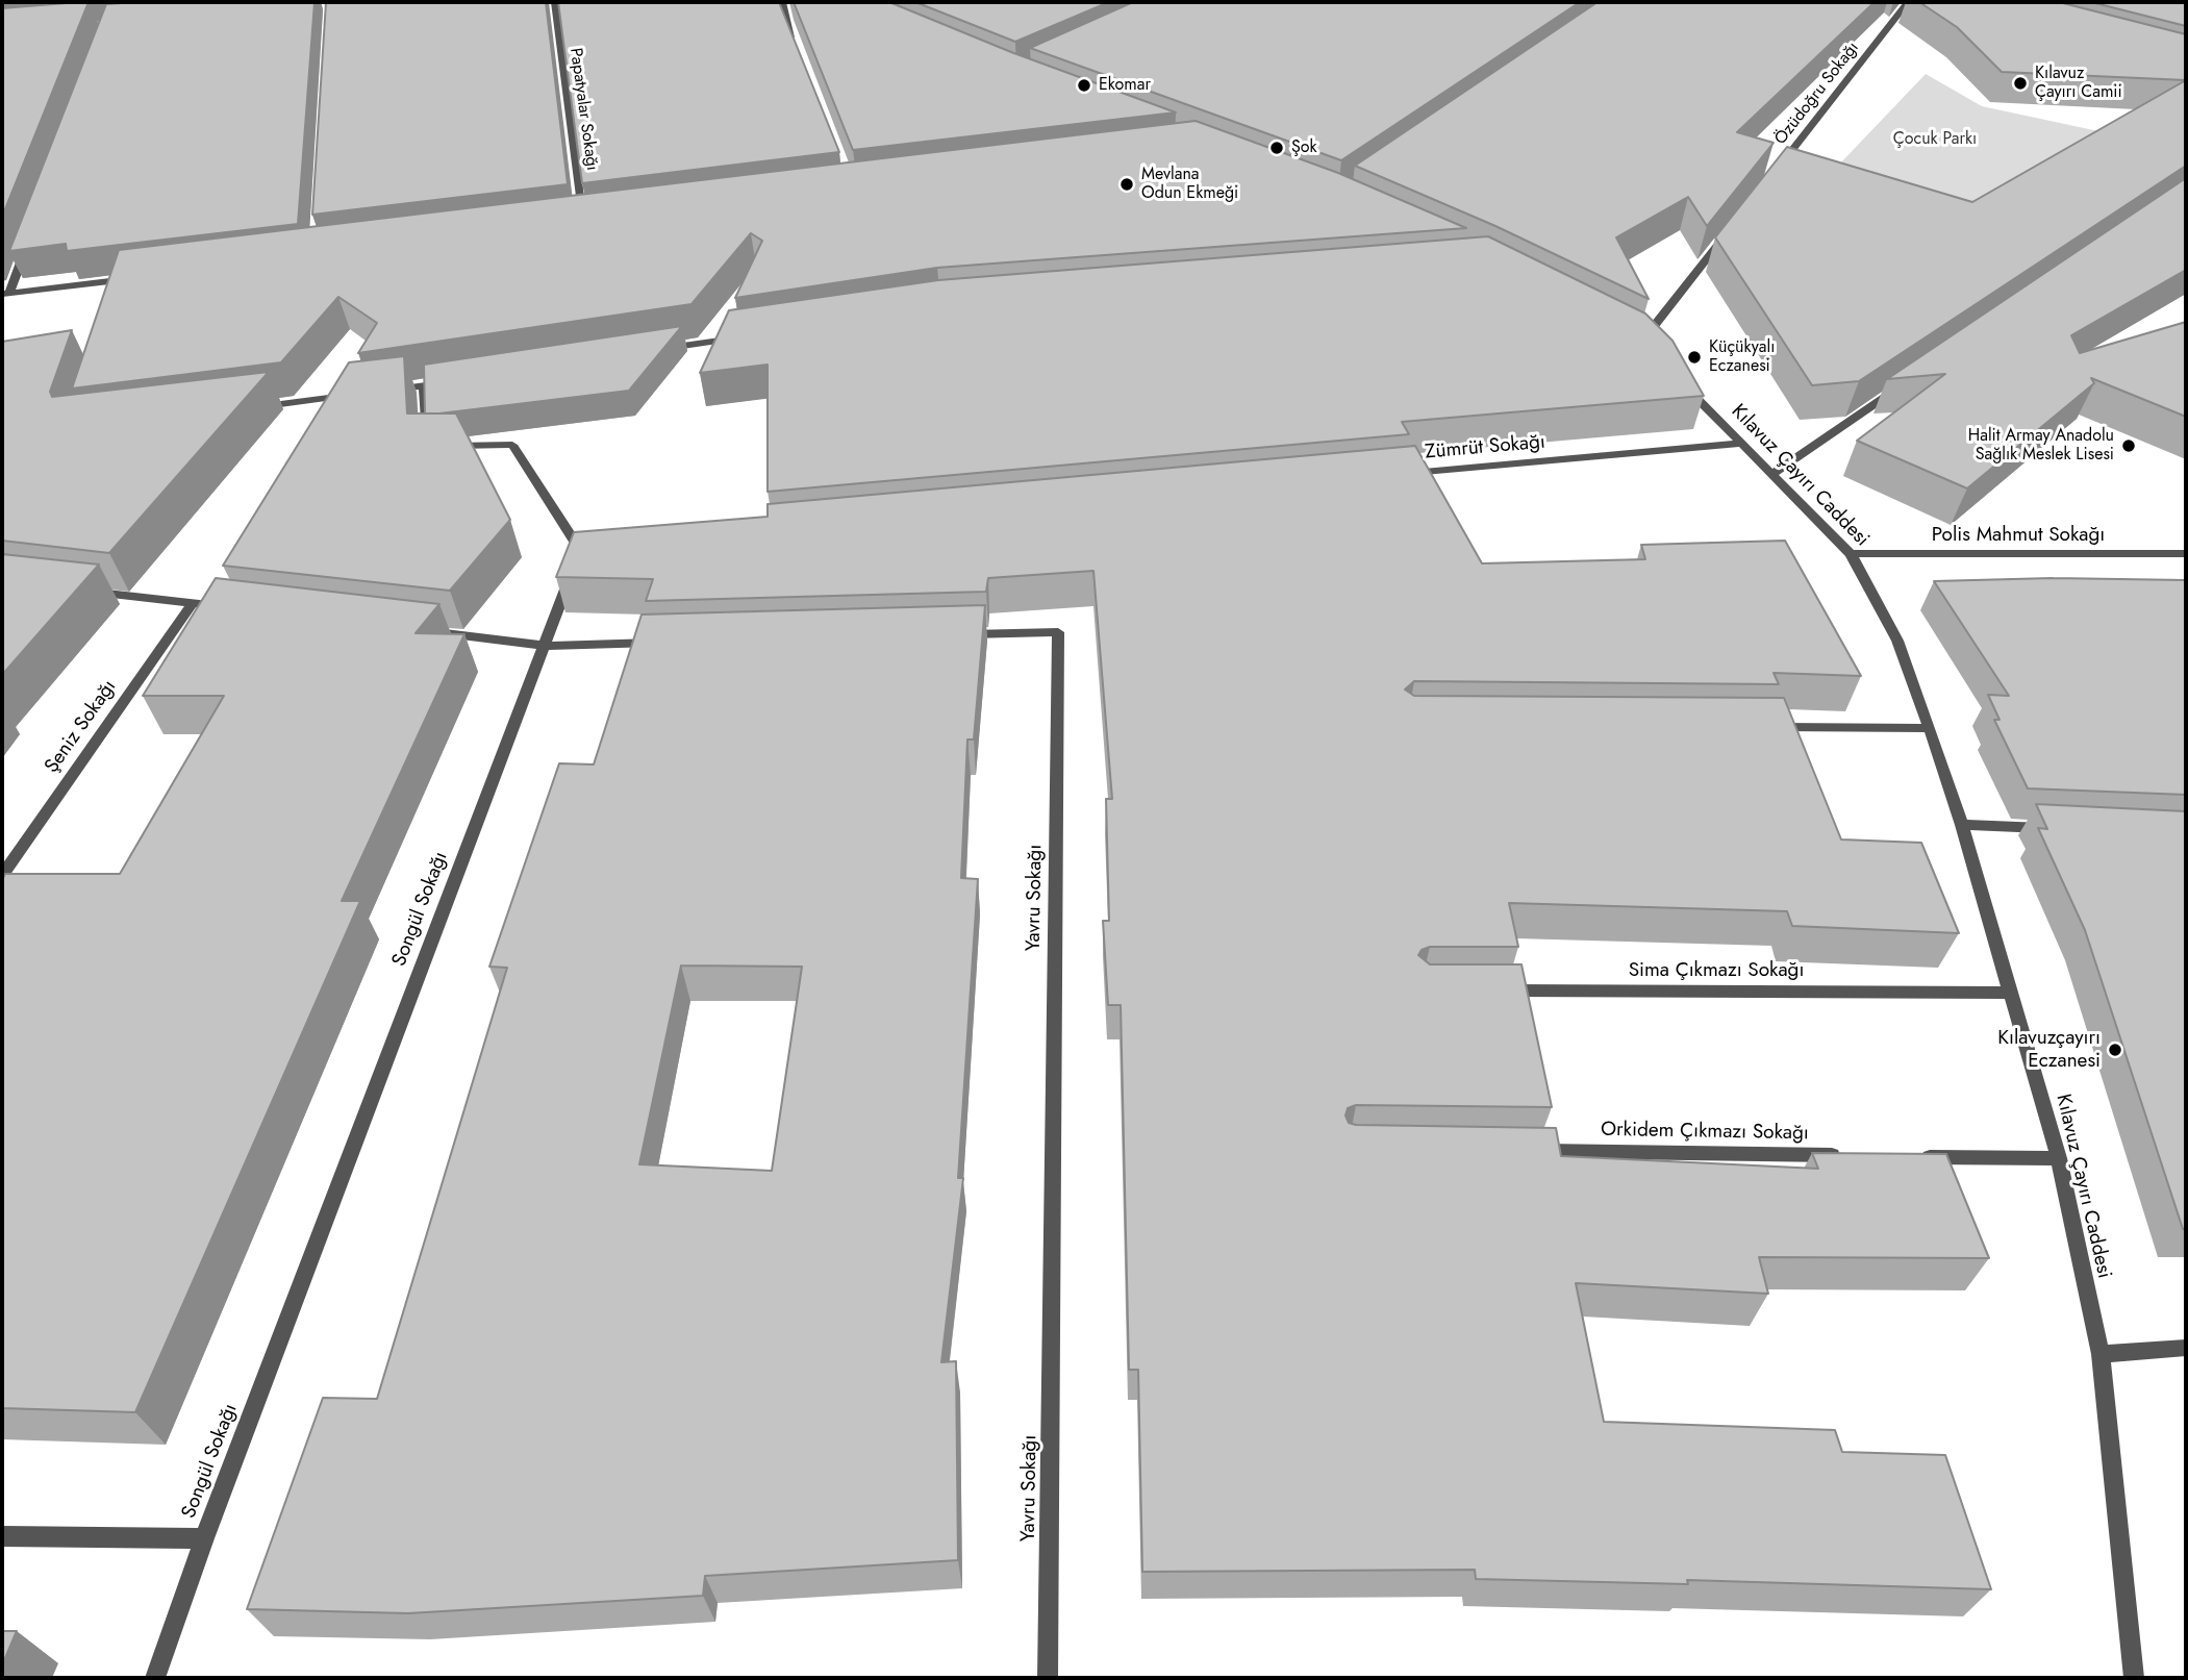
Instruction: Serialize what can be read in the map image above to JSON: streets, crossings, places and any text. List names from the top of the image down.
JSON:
{
  "streets": {
    "street": [
      "Özüdoğru Sokağı",
      "Papatyalar Sokağı",
      "Zümrüt Sokağı",
      "Kılavuz Çayırı Caddesi",
      "Polis Mahmut Sokağı",
      "Şeniz Sokağı",
      "Yavru Sokağı",
      "Songül Sokağı",
      "Sima Çıkmazı Sokağı",
      "Orkidem Çıkmazı Sokağı"
    ]
  },
  "crossings": [
    ["Zümrüt Sokağı", "Kılavuz Çayırı Caddesi"],
    ["Kılavuz Çayırı Caddesi", "Polis Mahmut Sokağı"],
    ["Kılavuz Çayırı Caddesi", "Sima Çıkmazı Sokağı"]
  ],
  "parks": ["Çocuk Parkı"],
  "places": [
    "Kılavuz Çayırı Camii",
    "Ekomar",
    "Şok",
    "Mevlana Odun Ekmeği",
    "Küçükyalı Eczanesi",
    "Halit Armay Anadolu Sağlık Meslek Lisesi",
    "Kılavuzçayırı Eczanesi"
  ]
}
